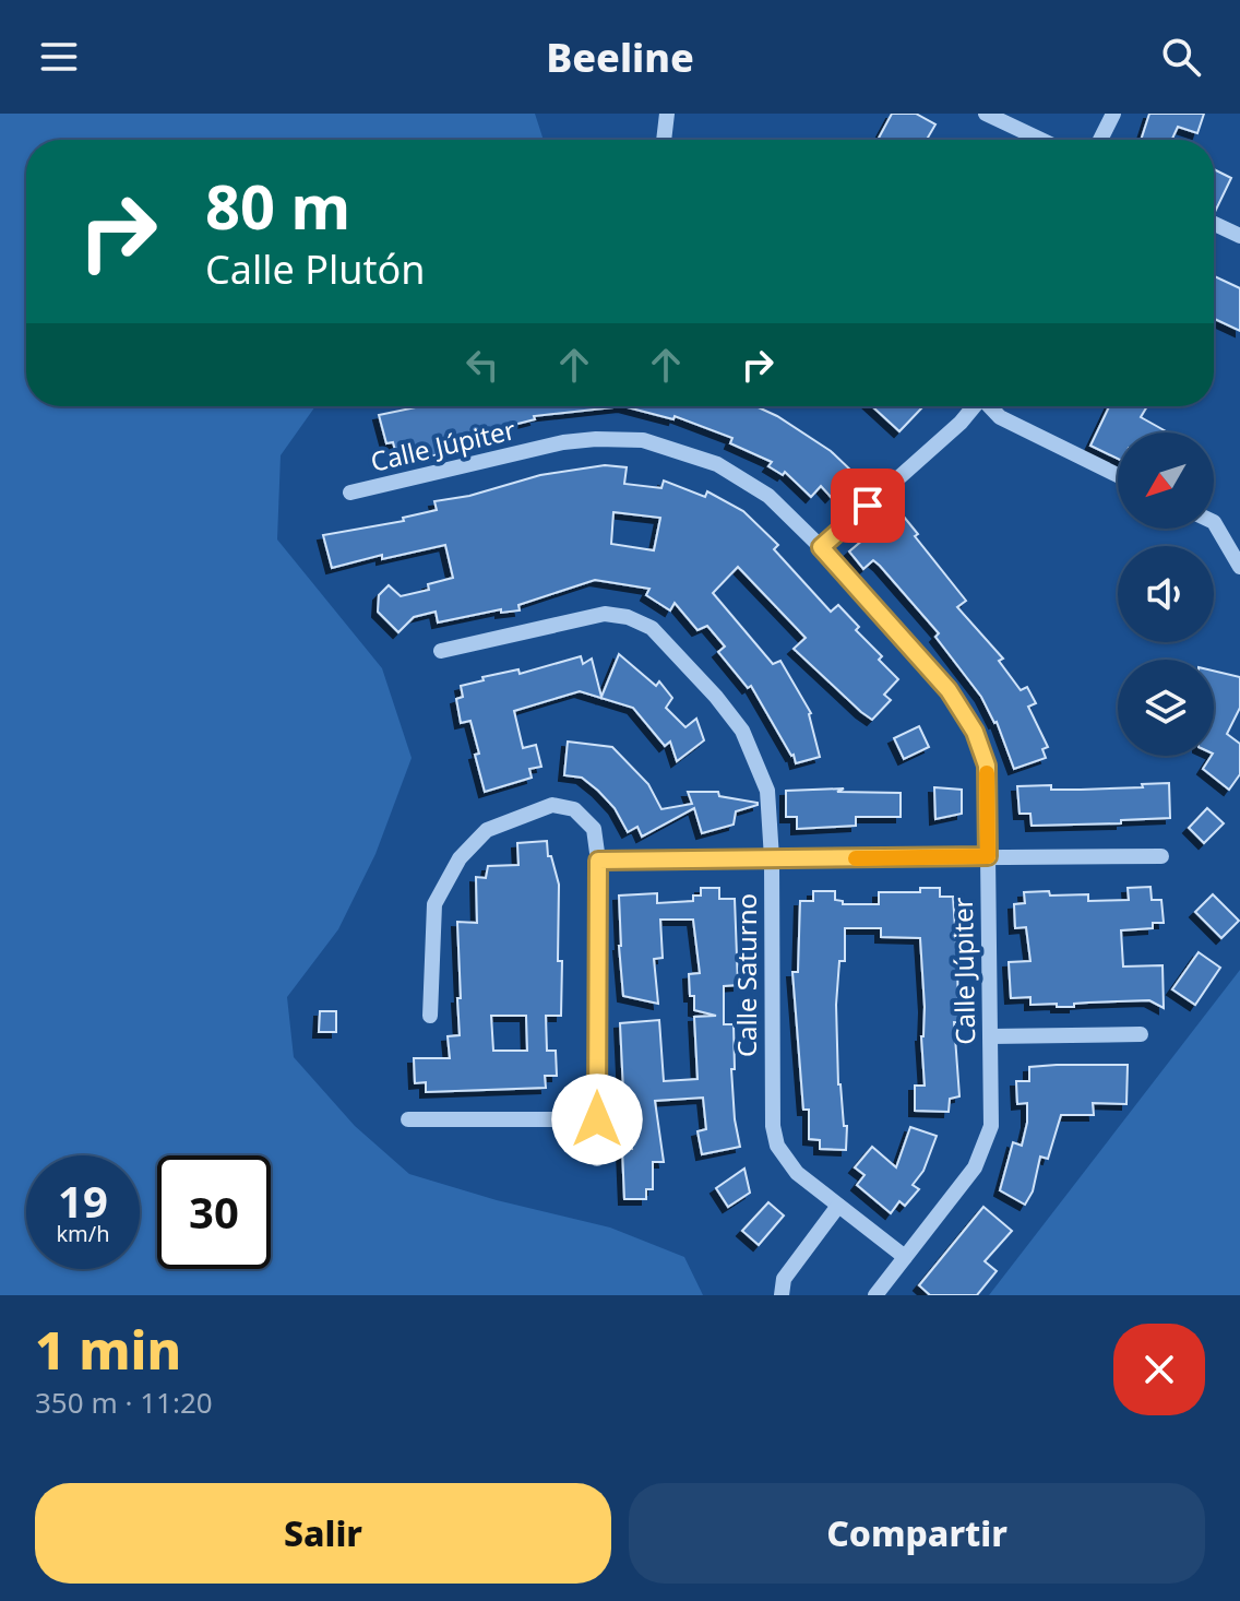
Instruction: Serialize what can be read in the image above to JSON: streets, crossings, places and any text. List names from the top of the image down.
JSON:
{
  "streets": {
    "street": ["Calle Júpiter", "Calle Saturno"]
  },
  "crossings": [
    ["Calle Júpiter", "Calle Saturno"]
  ],
  "north": "bottom left",
  "page": {
    "header": "Beeline",
    "turn": ["80 m", "Calle Plutón"],
    "speed": "19 km/h",
    "limit": "30",
    "heading": ["1 min", "350 m · 11:20"],
    "buttons": ["Salir", "Compartir"]
  }
}
